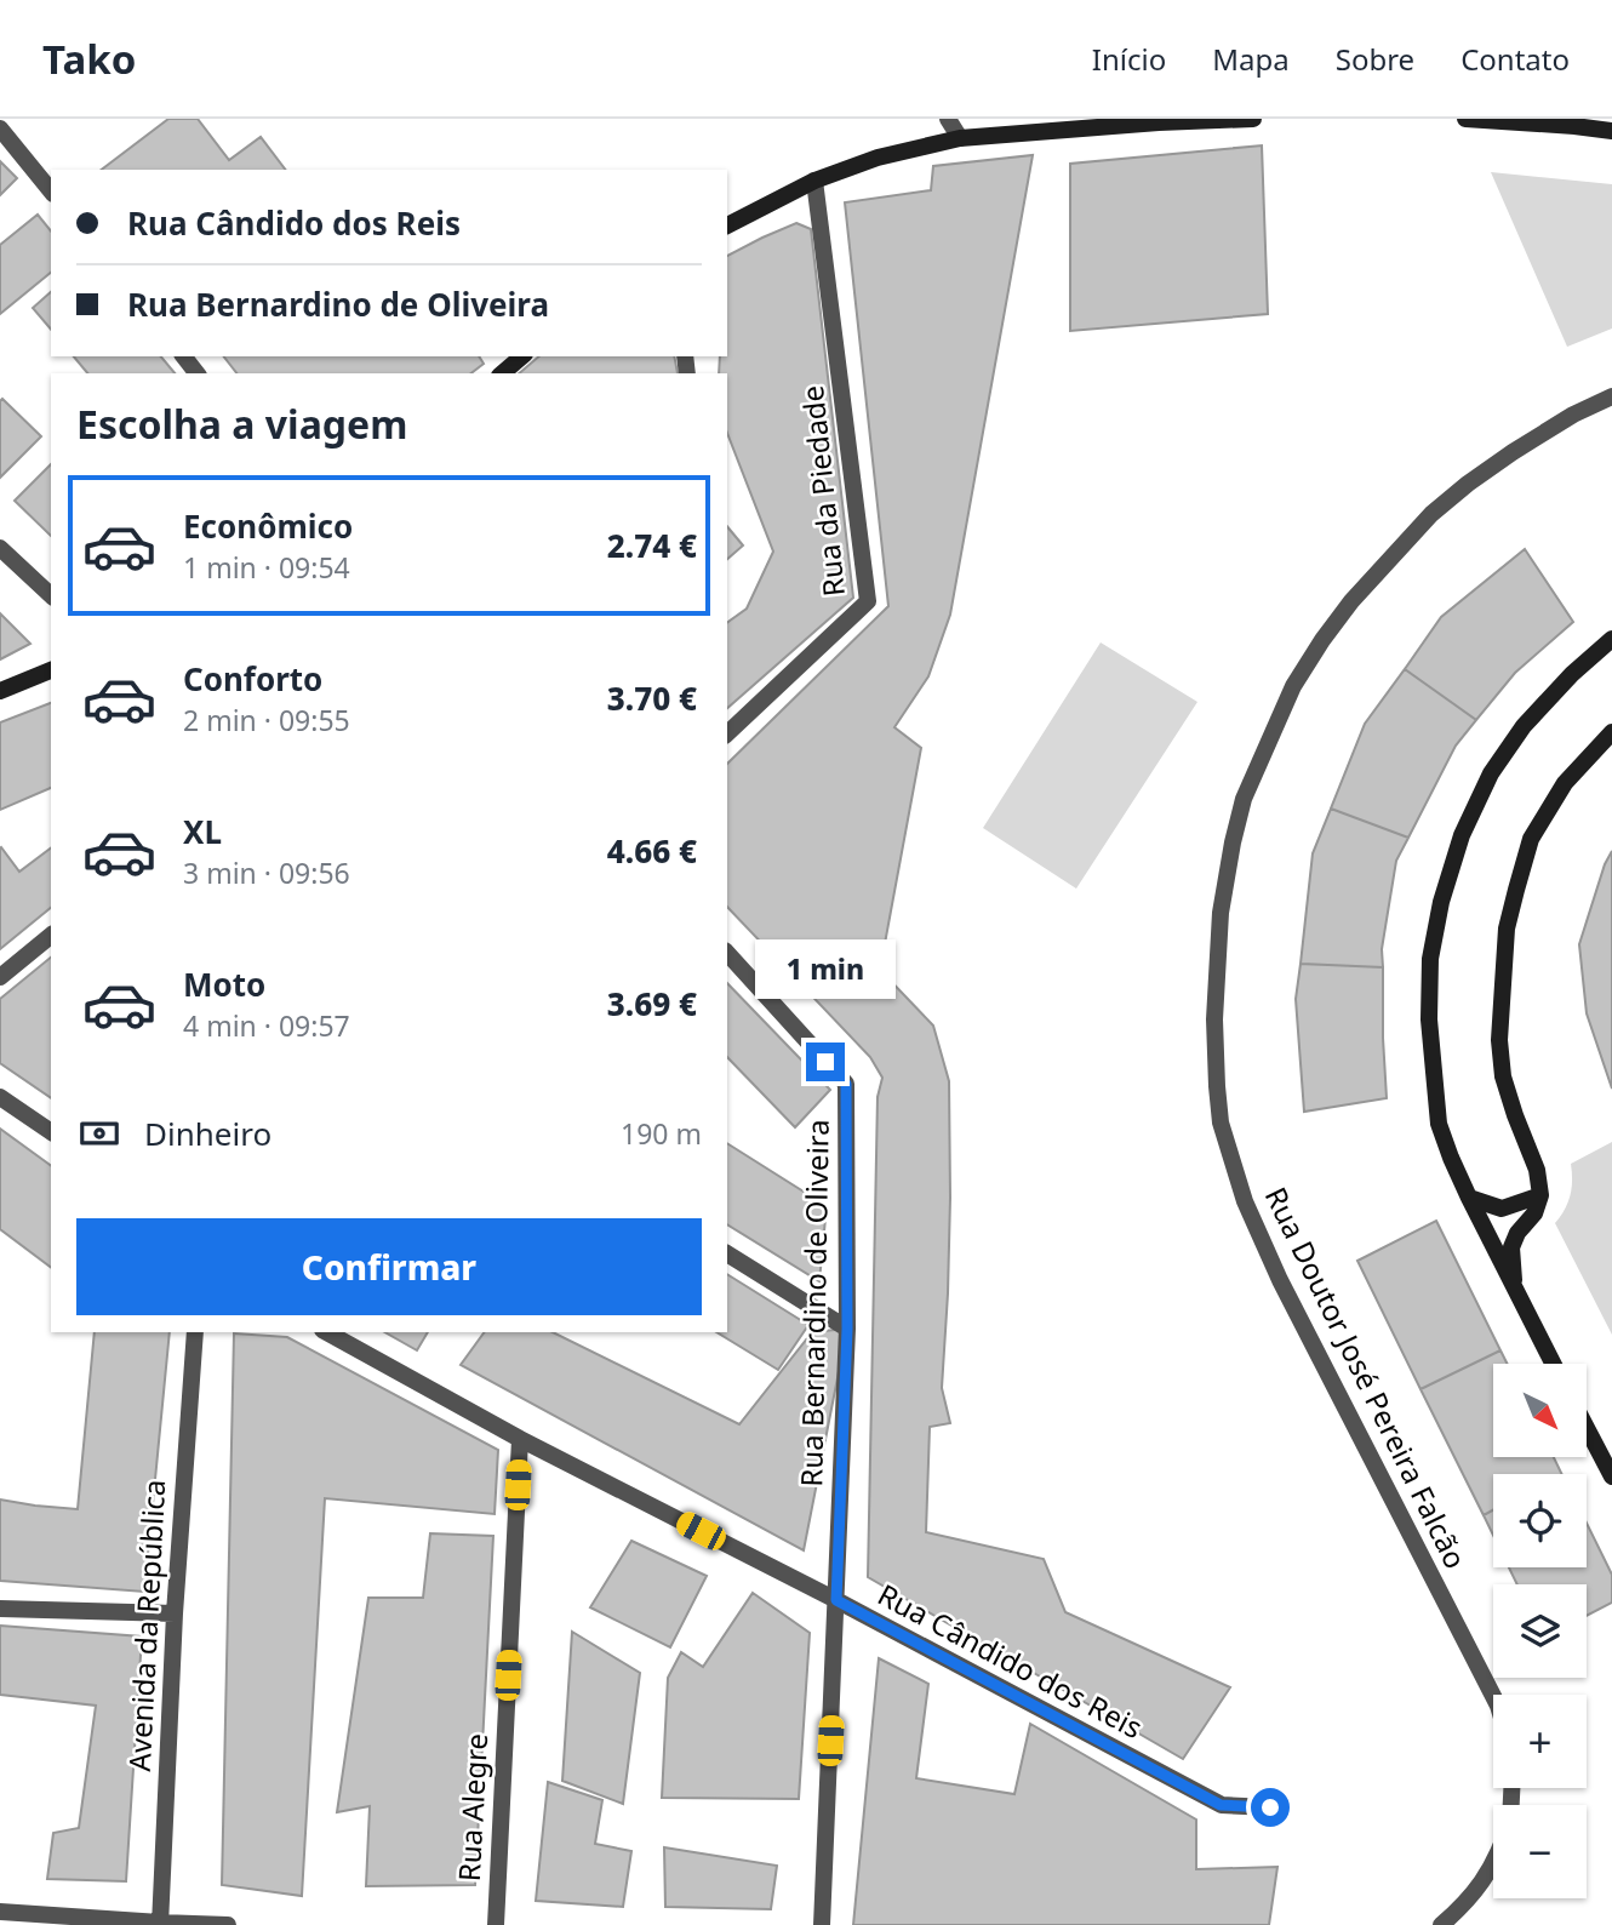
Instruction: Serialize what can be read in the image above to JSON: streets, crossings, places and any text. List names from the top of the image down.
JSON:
{
  "streets": {
    "street": [
      "Rua da Piedade",
      "Rua Bernardino de Oliveira",
      "Rua Doutor José Pereira Falcão",
      "Avenida da República",
      "Rua Cândido dos Reis",
      "Rua Alegre"
    ]
  },
  "crossings": [
    ["Rua Bernardino de Oliveira", "Rua Cândido dos Reis"],
    ["Rua Cândido dos Reis", "Rua Alegre"]
  ],
  "north": "bottom right",
  "page": {
    "header": "Tako",
    "nav": [
      "Início",
      "Mapa",
      "Sobre",
      "Contato"
    ],
    "banner": ["Rua Cândido dos Reis", "Rua Bernardino de Oliveira"],
    "heading": "Escolha a viagem",
    "list": [
      {
        "name": "Econômico",
        "note": "1 min · 09:54",
        "value": "2.74 €"
      },
      {
        "name": "Conforto",
        "note": "2 min · 09:55",
        "value": "3.70 €"
      },
      {
        "name": "XL",
        "note": "3 min · 09:56",
        "value": "4.66 €"
      },
      {
        "name": "Moto",
        "note": "4 min · 09:57",
        "value": "3.69 €"
      }
    ],
    "bubble": "1 min",
    "pay": ["Dinheiro", "190 m"],
    "buttons": "Confirmar",
    "map_buttons": ["+", "−"]
  }
}
